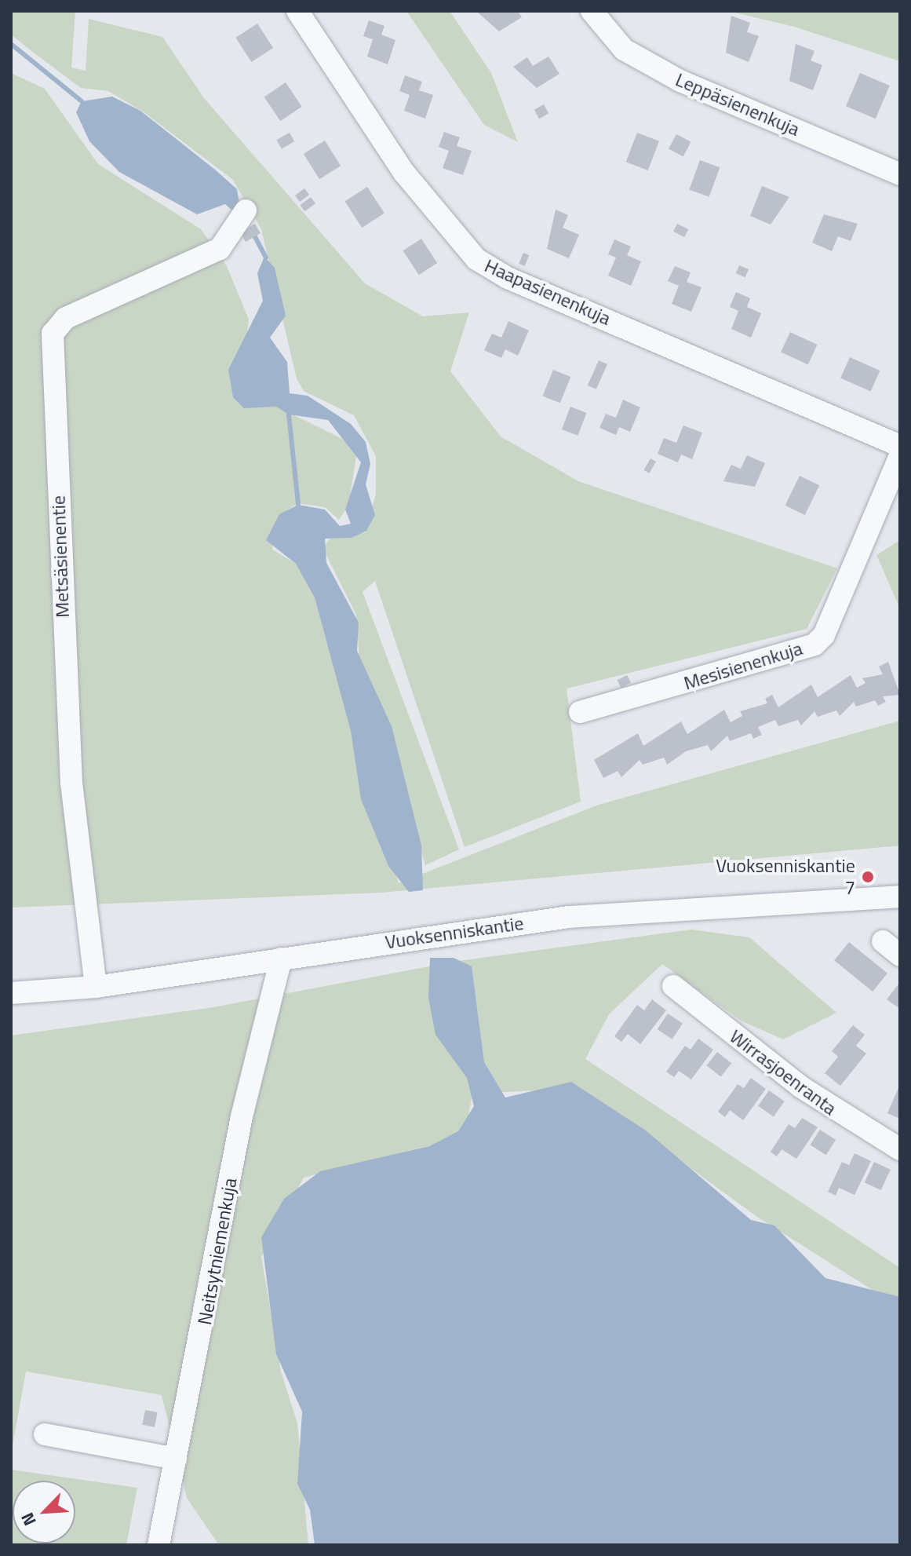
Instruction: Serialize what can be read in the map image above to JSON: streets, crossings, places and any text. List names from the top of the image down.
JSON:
{
  "streets": {
    "street": [
      "Leppäsienenkuja",
      "Haapasienenkuja",
      "Metsäsienentie",
      "Mesisienenkuja",
      "Vuoksenniskantie",
      "Wirrasjoenranta",
      "Neitsytniemenkuja"
    ]
  },
  "crossings": [
    ["Metsäsienentie", "Vuoksenniskantie"],
    ["Vuoksenniskantie", "Neitsytniemenkuja"]
  ],
  "places": ["Vuoksenniskantie 7"],
  "north": "bottom left"
}
